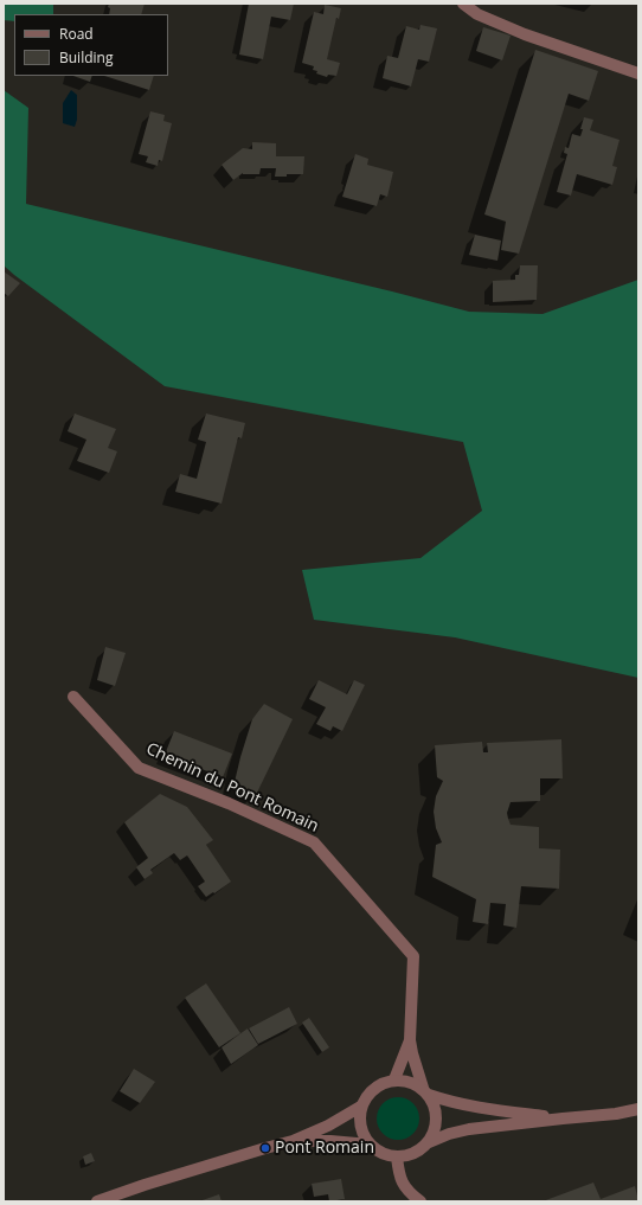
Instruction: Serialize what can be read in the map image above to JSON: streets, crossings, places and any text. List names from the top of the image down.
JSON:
{
  "streets": {
    "street": ["Chemin du Pont Romain"]
  },
  "places": ["Pont Romain"],
  "legend": ["Road", "Building"]
}
